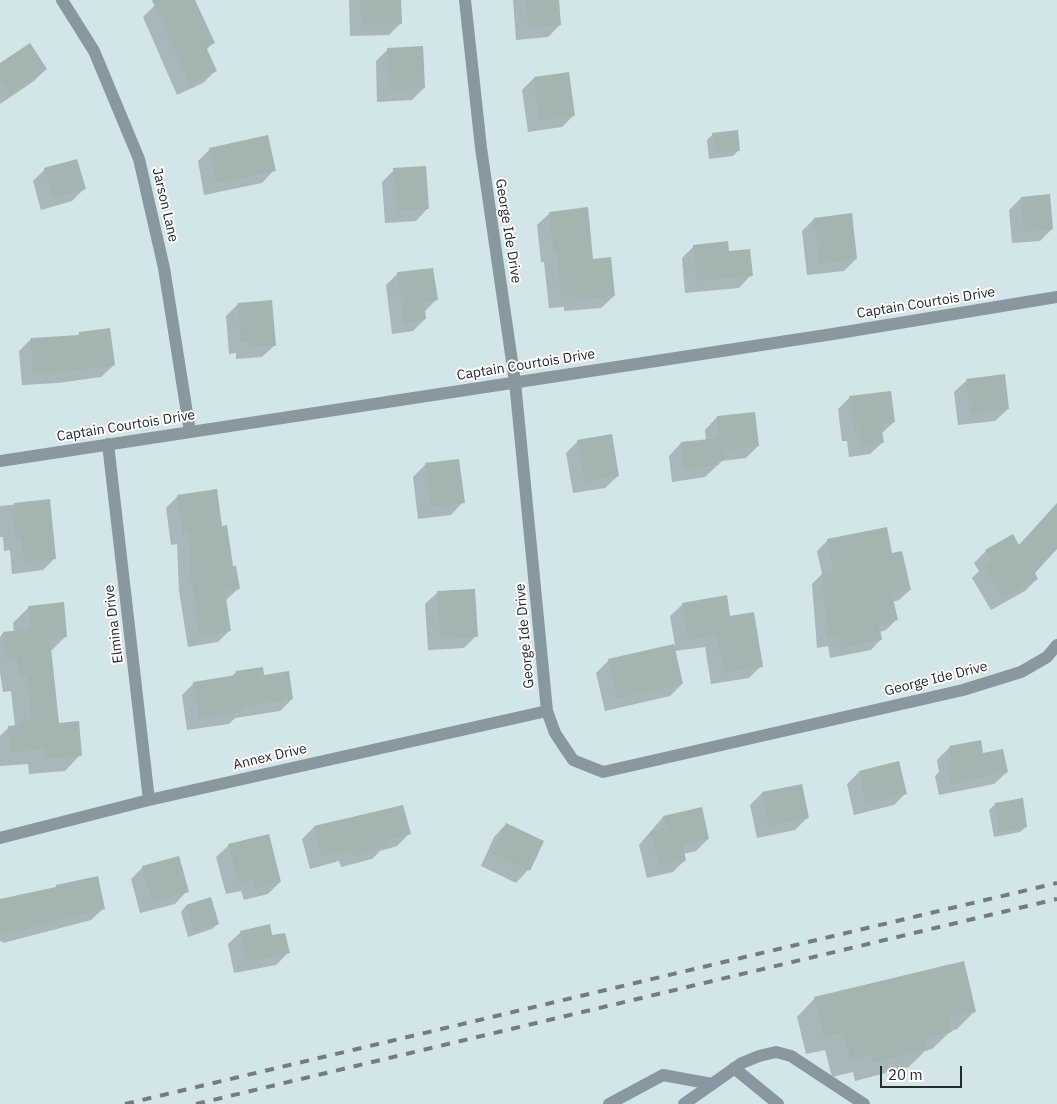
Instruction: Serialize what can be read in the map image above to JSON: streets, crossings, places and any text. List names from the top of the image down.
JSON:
{
  "streets": {
    "street": [
      "Jarson Lane",
      "George Ide Drive",
      "Captain Courtois Drive",
      "Elmina Drive",
      "Annex Drive"
    ]
  },
  "crossings": [
    ["Jarson Lane", "Captain Courtois Drive"],
    ["George Ide Drive", "Captain Courtois Drive"],
    ["George Ide Drive", "Annex Drive"],
    ["Captain Courtois Drive", "Elmina Drive"],
    ["Elmina Drive", "Annex Drive"]
  ],
  "scale_bar": "20 m"
}
